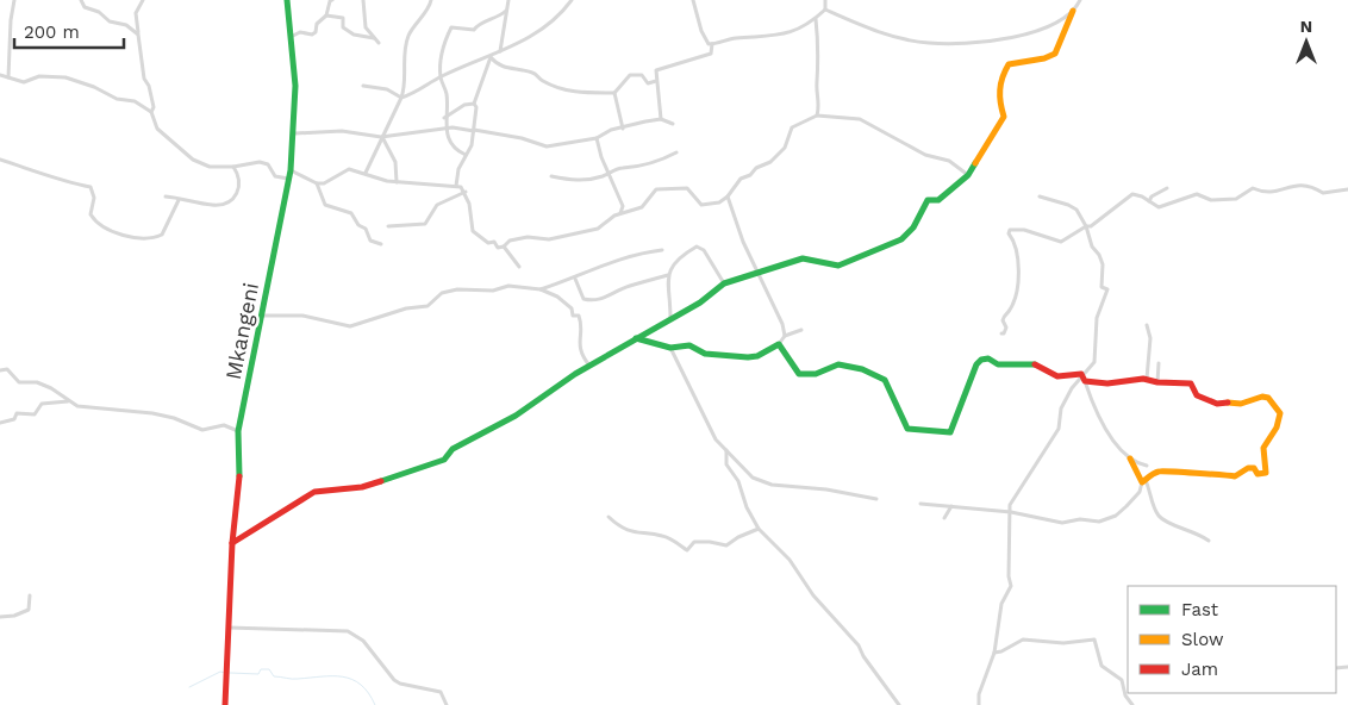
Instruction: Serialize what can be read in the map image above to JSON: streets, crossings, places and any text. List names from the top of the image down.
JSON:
{
  "streets": {
    "street": ["Mkangeni"]
  },
  "legend": ["Fast", "Slow", "Jam"],
  "scale_bar": "200 m",
  "north": "top"
}
